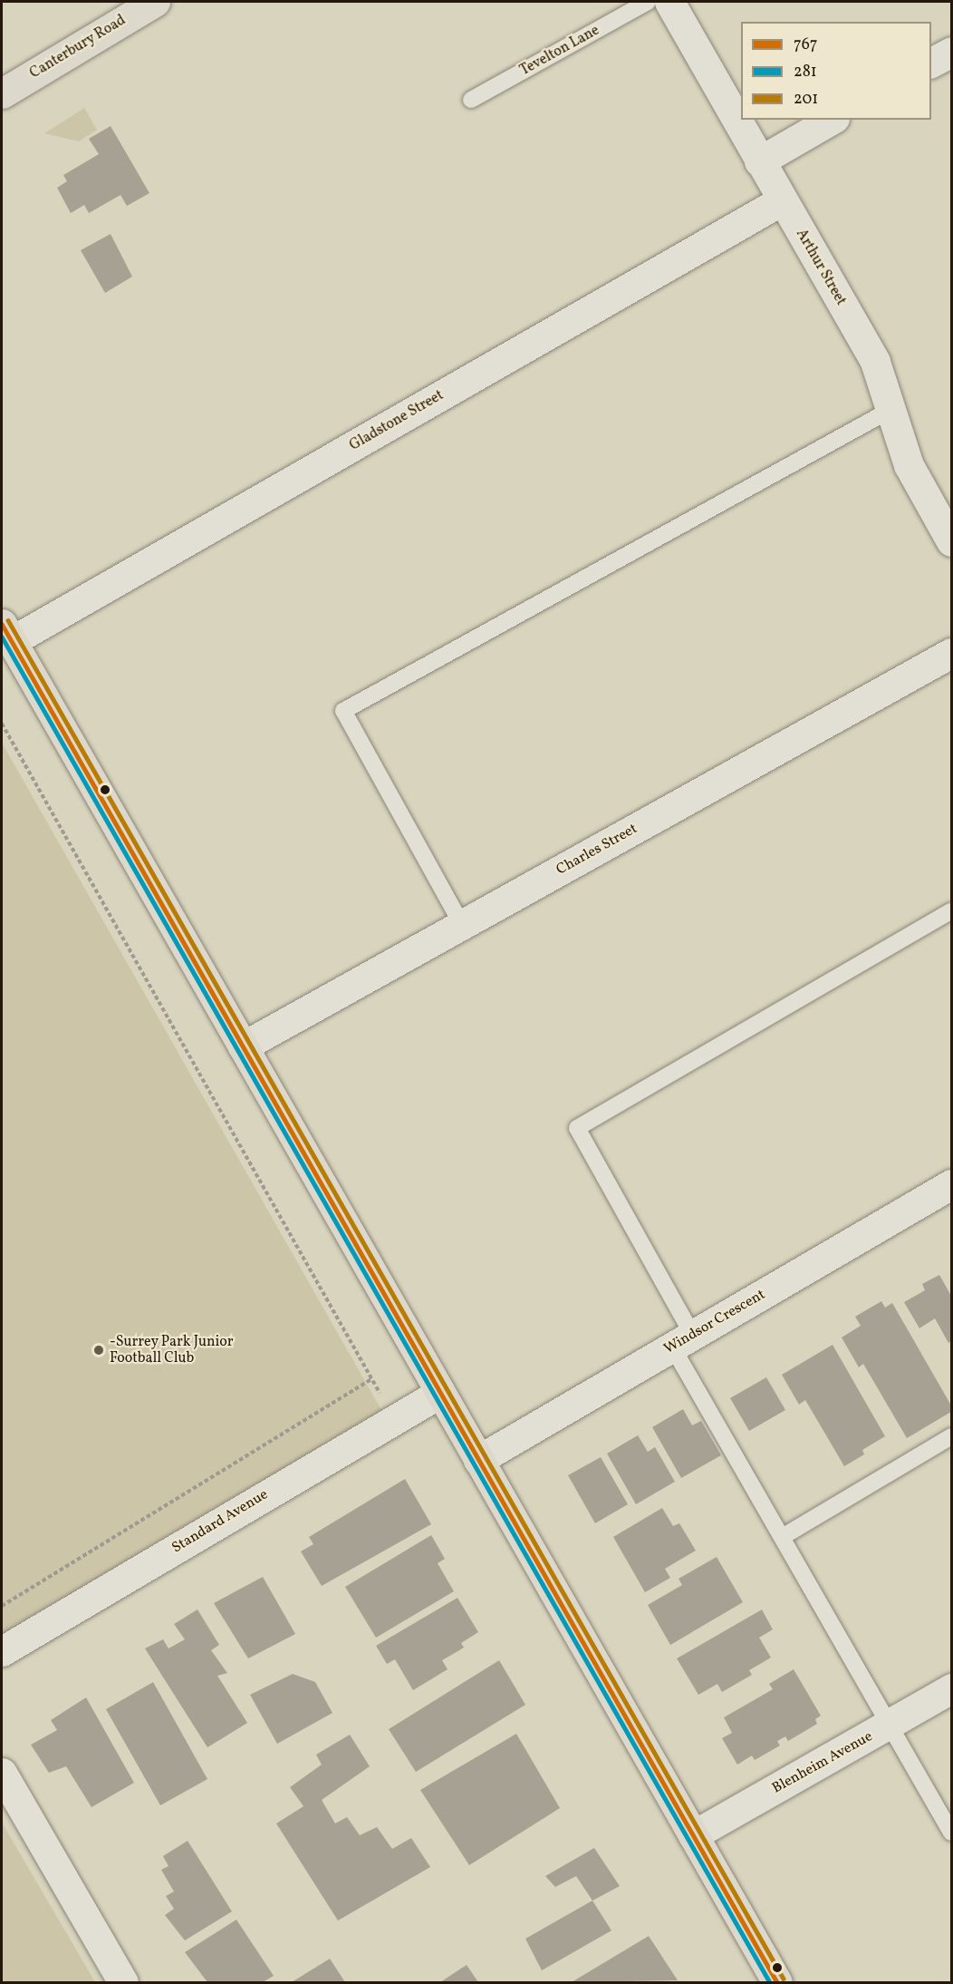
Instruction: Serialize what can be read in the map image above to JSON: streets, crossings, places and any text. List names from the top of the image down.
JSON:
{
  "streets": {
    "main road": ["Canterbury Road"],
    "street": [
      "Arthur Street",
      "Gladstone Street",
      "Charles Street",
      "Windsor Crescent",
      "Standard Avenue",
      "Blenheim Avenue"
    ],
    "lane": ["Tevelton Lane"]
  },
  "crossings": [
    ["Arthur Street", "Gladstone Street"]
  ],
  "places": ["-Surrey Park Junior Football Club"],
  "lines": ["transit line 201", "transit line 767", "transit line 281"],
  "legend": ["767", "281", "201"]
}
